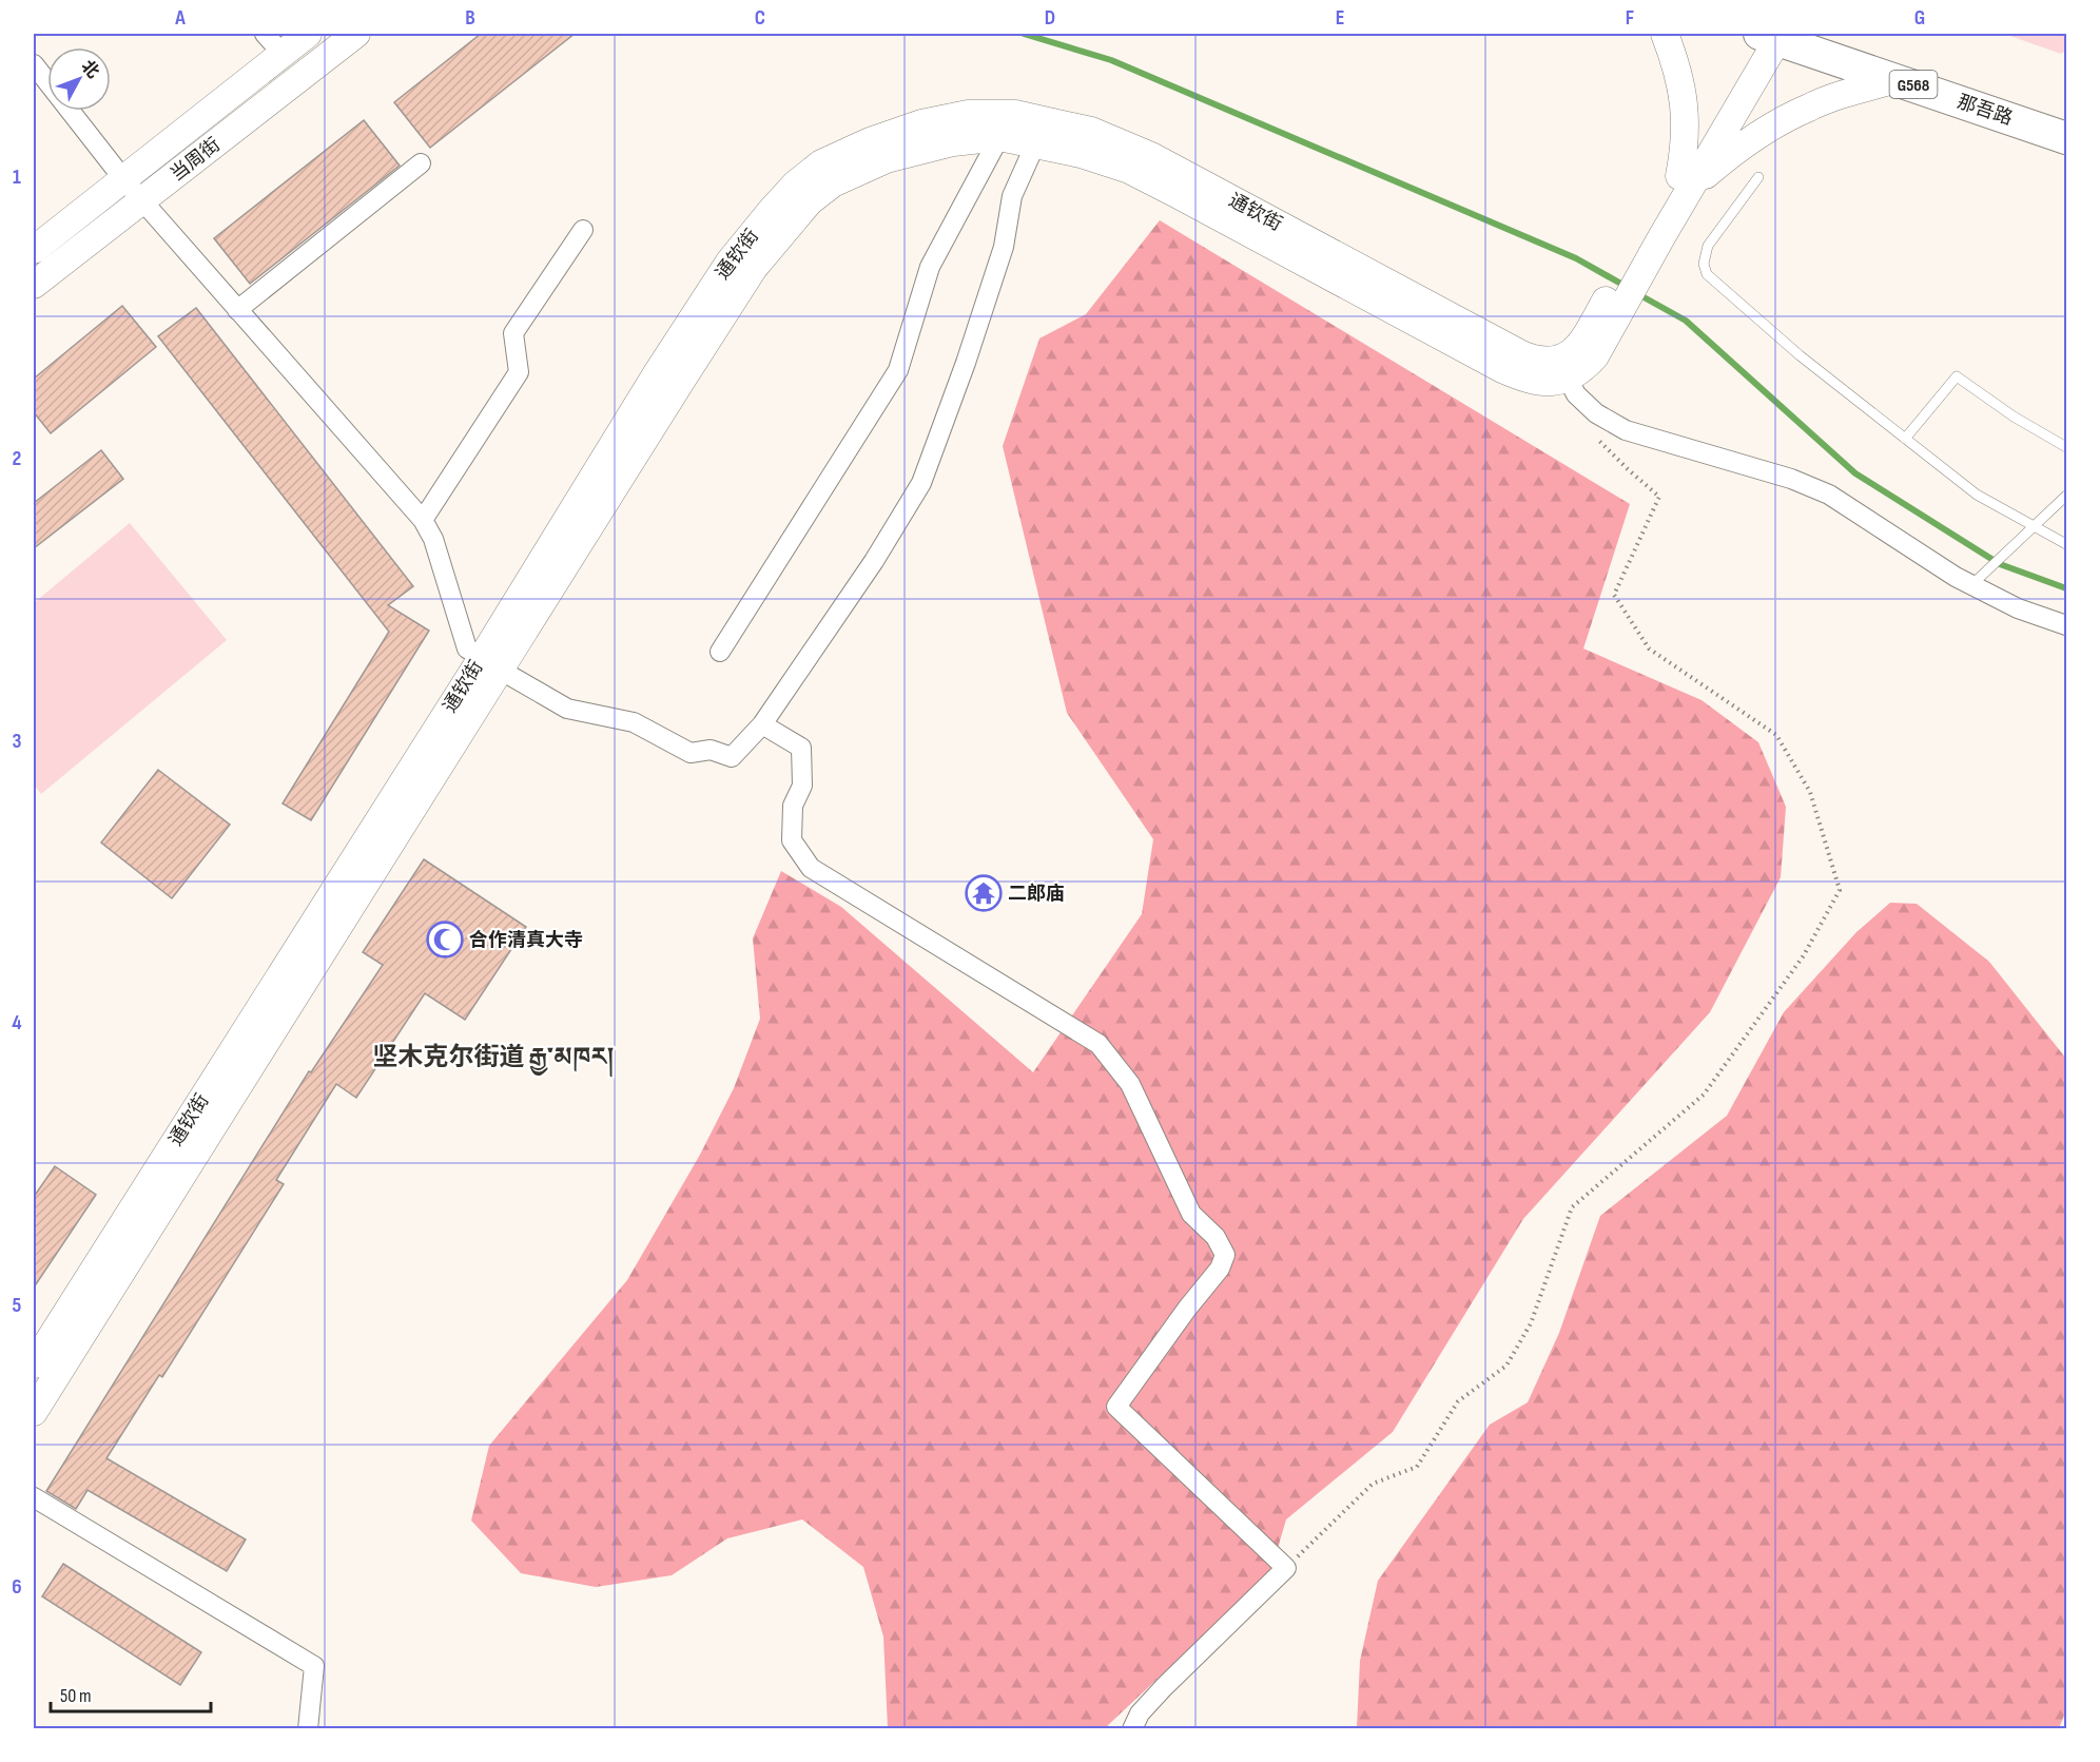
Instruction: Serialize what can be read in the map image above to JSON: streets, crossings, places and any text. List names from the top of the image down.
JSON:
{
  "streets": {
    "highway": ["G568", "那吾路"],
    "main road": ["当周街", "通钦街"]
  },
  "crossings": [
    ["那吾路", "通钦街"]
  ],
  "districts": ["坚木克尔街道 རྒྱ་མཁར།"],
  "places": {
    "temple": ["二郎庙"],
    "mosque": ["合作清真大寺"]
  },
  "scale_bar": "50 m",
  "north": "top right",
  "grid": {
    "columns": [
      "A",
      "B",
      "C",
      "D",
      "E",
      "F",
      "G"
    ],
    "rows": [
      "1",
      "2",
      "3",
      "4",
      "5",
      "6"
    ]
  }
}
